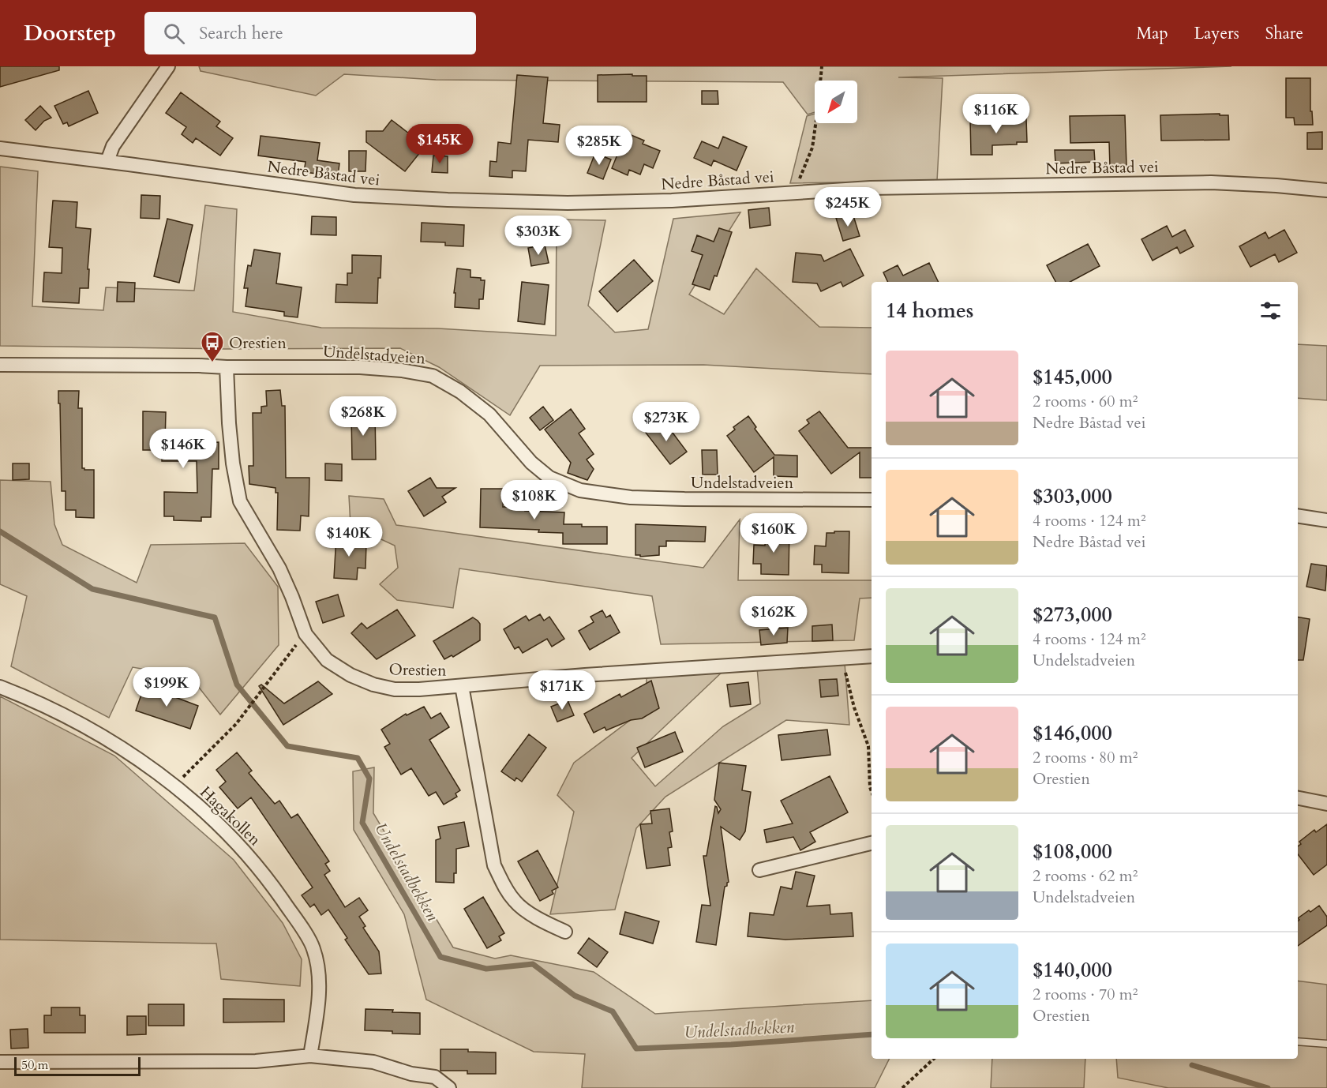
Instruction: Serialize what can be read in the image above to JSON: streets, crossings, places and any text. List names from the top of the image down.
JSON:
{
  "streets": {
    "street": [
      "Nedre Båstad vei",
      "Undelstadveien",
      "Orestien",
      "Hagakollen"
    ]
  },
  "crossings": [
    ["Undelstadveien", "Orestien"]
  ],
  "water": ["Undelstadbekken"],
  "places": {
    "bus stop": ["Orestien"]
  },
  "scale_bar": "50 m",
  "north": "bottom left",
  "page": {
    "header": "Doorstep",
    "search": "Search here",
    "nav": ["Map", "Layers", "Share"],
    "price": [
      "$116K",
      "$145K",
      "$285K",
      "$245K",
      "$303K",
      "$268K",
      "$273K",
      "$146K",
      "$108K",
      "$160K",
      "$140K",
      "$162K",
      "$199K",
      "$171K"
    ],
    "heading": "14 homes",
    "list": [
      {
        "name": "$145,000",
        "note": "2 rooms · 60 m² · Nedre Båstad vei"
      },
      {
        "name": "$303,000",
        "note": "4 rooms · 124 m² · Nedre Båstad vei"
      },
      {
        "name": "$273,000",
        "note": "4 rooms · 124 m² · Undelstadveien"
      },
      {
        "name": "$146,000",
        "note": "2 rooms · 80 m² · Orestien"
      },
      {
        "name": "$108,000",
        "note": "2 rooms · 62 m² · Undelstadveien"
      },
      {
        "name": "$140,000",
        "note": "2 rooms · 70 m² · Orestien"
      }
    ],
    "scale": "50 m"
  }
}
